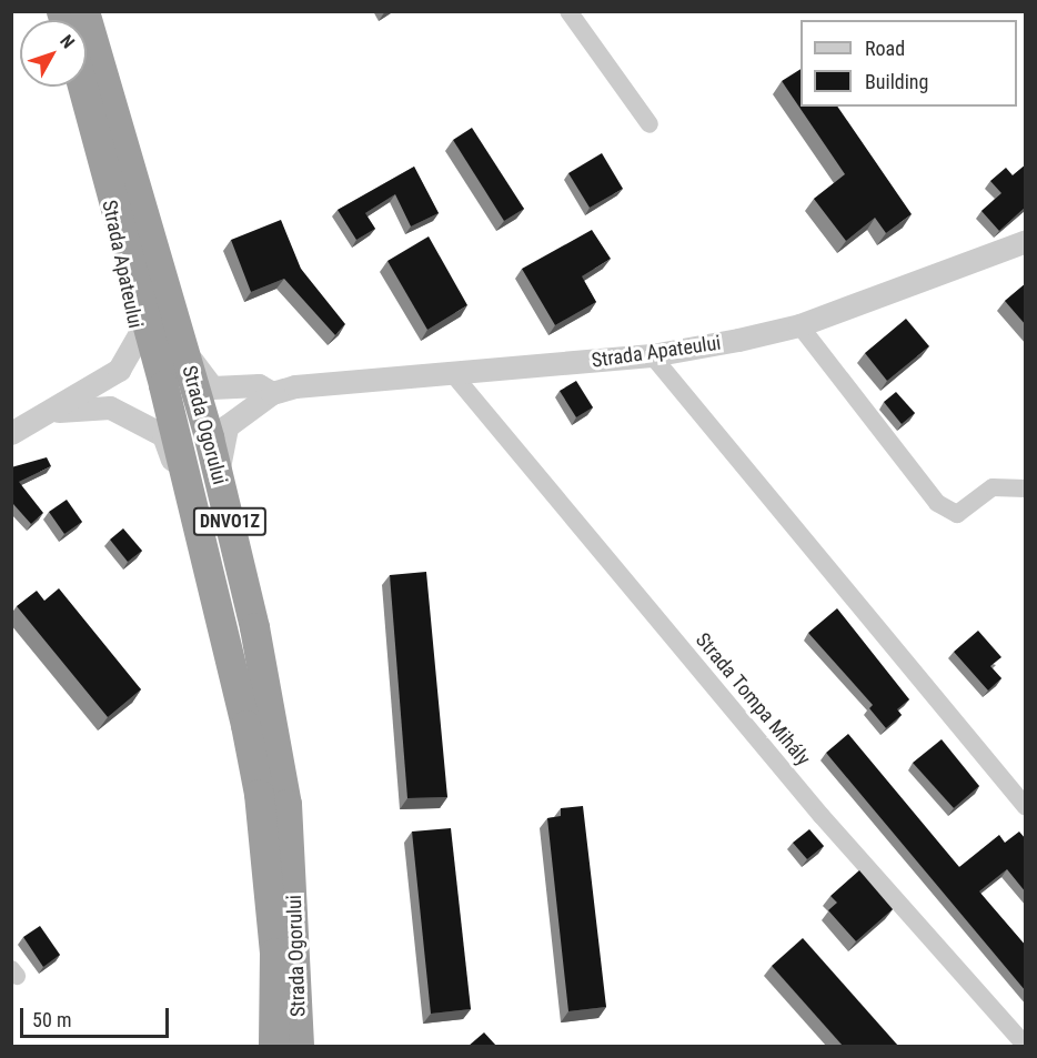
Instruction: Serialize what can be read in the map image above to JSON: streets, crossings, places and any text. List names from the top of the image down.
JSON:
{
  "streets": {
    "highway": ["Strada Ogorului", "DNVO1Z"],
    "street": ["Strada Apateului", "Strada Tompa Mihály"]
  },
  "crossings": [
    ["Strada Apateului", "Strada Ogorului"],
    ["Strada Apateului", "Strada Tompa Mihály"]
  ],
  "legend": ["Road", "Building"],
  "scale_bar": "50 m",
  "north": "top right"
}
